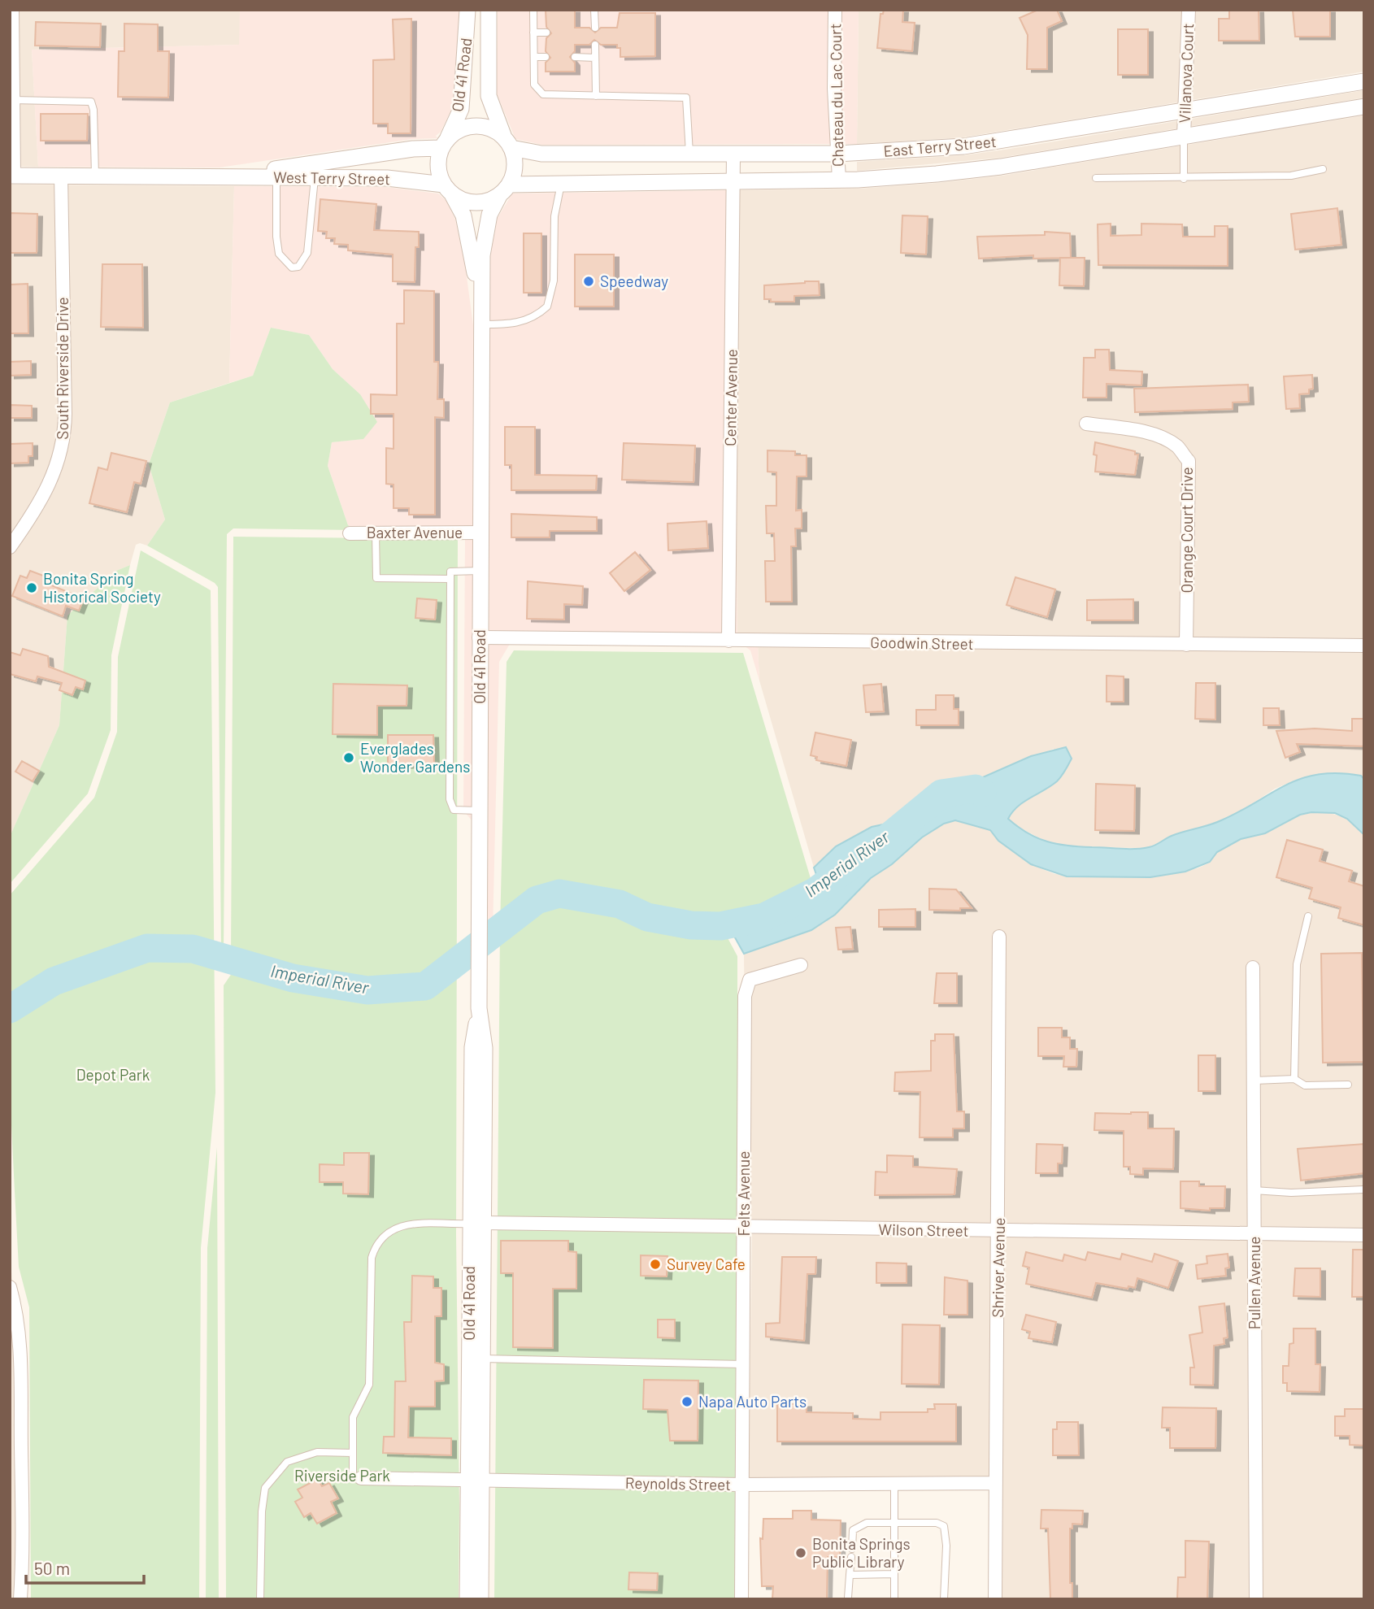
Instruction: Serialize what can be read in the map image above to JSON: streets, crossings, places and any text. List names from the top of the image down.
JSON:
{
  "streets": {
    "street": [
      "Villanova Court",
      "Old 41 Road",
      "Chateau du Lac Court",
      "East Terry Street",
      "West Terry Street",
      "South Riverside Drive",
      "Center Avenue",
      "Orange Court Drive",
      "Baxter Avenue",
      "Goodwin Street",
      "Felts Avenue",
      "Wilson Street",
      "Shriver Avenue",
      "Pullen Avenue",
      "Reynolds Street"
    ]
  },
  "crossings": [
    ["Villanova Court", "East Terry Street"],
    ["Old 41 Road", "East Terry Street"],
    ["Old 41 Road", "West Terry Street"],
    ["Old 41 Road", "Baxter Avenue"],
    ["Old 41 Road", "Goodwin Street"],
    ["Old 41 Road", "Wilson Street"],
    ["Old 41 Road", "Reynolds Street"],
    ["Chateau du Lac Court", "East Terry Street"],
    ["East Terry Street", "West Terry Street"],
    ["East Terry Street", "Center Avenue"],
    ["West Terry Street", "South Riverside Drive"],
    ["Center Avenue", "Goodwin Street"],
    ["Orange Court Drive", "Goodwin Street"],
    ["Felts Avenue", "Wilson Street"],
    ["Felts Avenue", "Reynolds Street"],
    ["Wilson Street", "Shriver Avenue"],
    ["Wilson Street", "Pullen Avenue"],
    ["Shriver Avenue", "Reynolds Street"]
  ],
  "water": ["Imperial River"],
  "parks": ["Depot Park", "Riverside Park"],
  "places": [
    "Speedway",
    "Bonita Spring Historical Society",
    "Everglades Wonder Gardens",
    "Survey Cafe",
    "Napa Auto Parts",
    "Bonita Springs Public Library"
  ],
  "scale_bar": "50 m"
}
